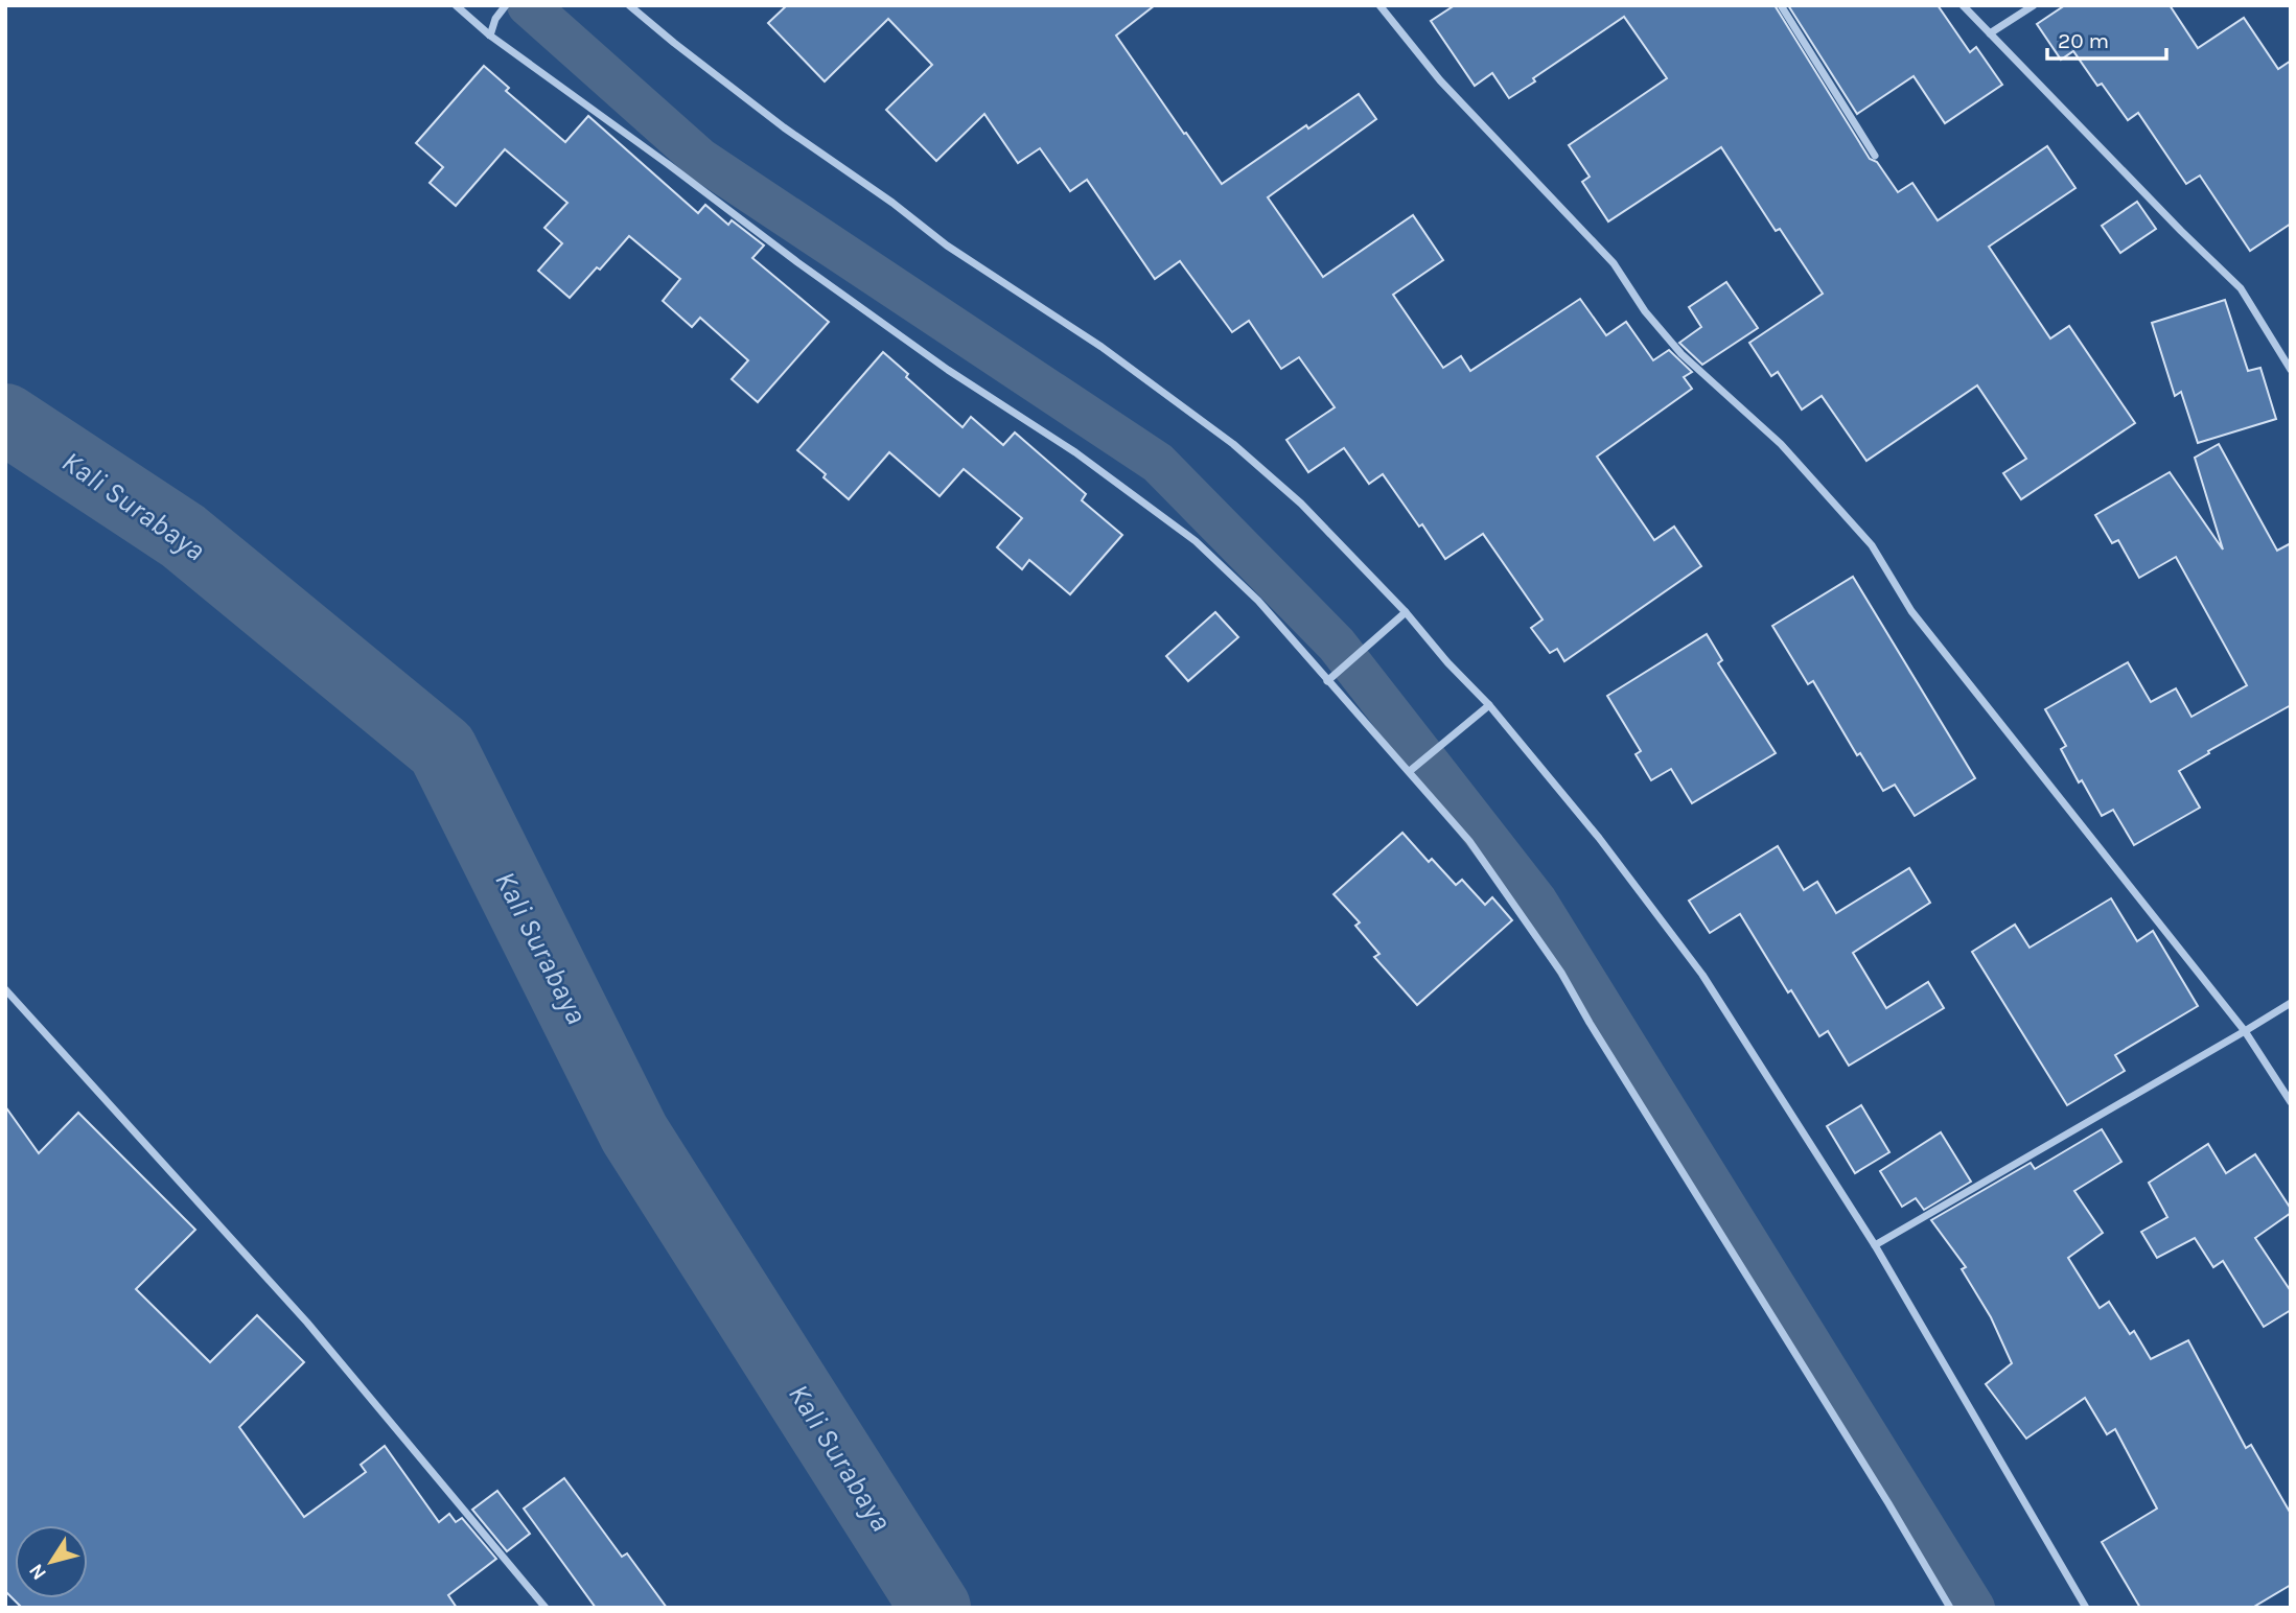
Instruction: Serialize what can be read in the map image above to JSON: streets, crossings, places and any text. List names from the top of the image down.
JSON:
{
  "water": ["Kali Surabaya"],
  "scale_bar": "20 m",
  "north": "bottom left"
}
